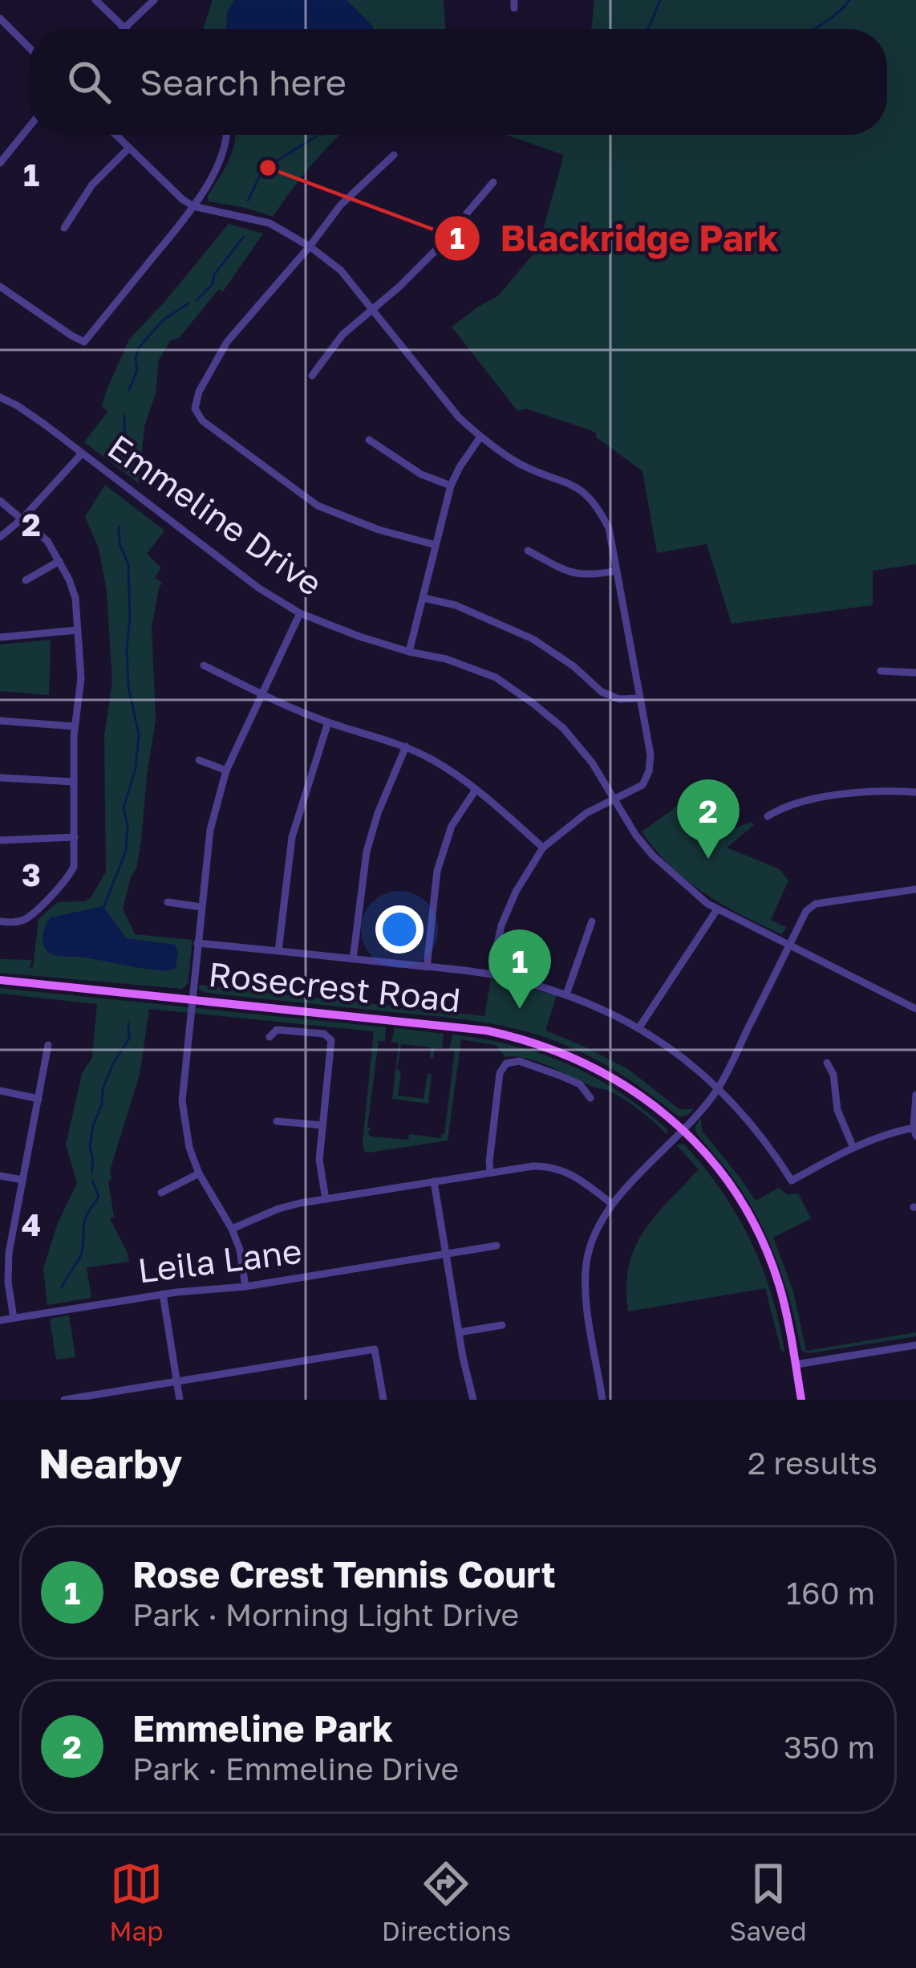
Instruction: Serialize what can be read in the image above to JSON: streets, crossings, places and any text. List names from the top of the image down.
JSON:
{
  "streets": {
    "main road": ["Rosecrest Road"],
    "street": ["Emmeline Drive", "Leila Lane"]
  },
  "places": ["Blackridge Park"],
  "page": {
    "search": "Search here",
    "pins": ["2", "1"],
    "heading": ["Nearby", "2 results"],
    "list": [
      {
        "mark": "1",
        "name": "Rose Crest Tennis Court",
        "note": "Park · Morning Light Drive",
        "value": "160 m"
      },
      {
        "mark": "2",
        "name": "Emmeline Park",
        "note": "Park · Emmeline Drive",
        "value": "350 m"
      }
    ],
    "nav": ["Map", "Directions", "Saved"]
  },
  "grid": {
    "rows": [
      "1",
      "2",
      "3",
      "4"
    ]
  }
}
